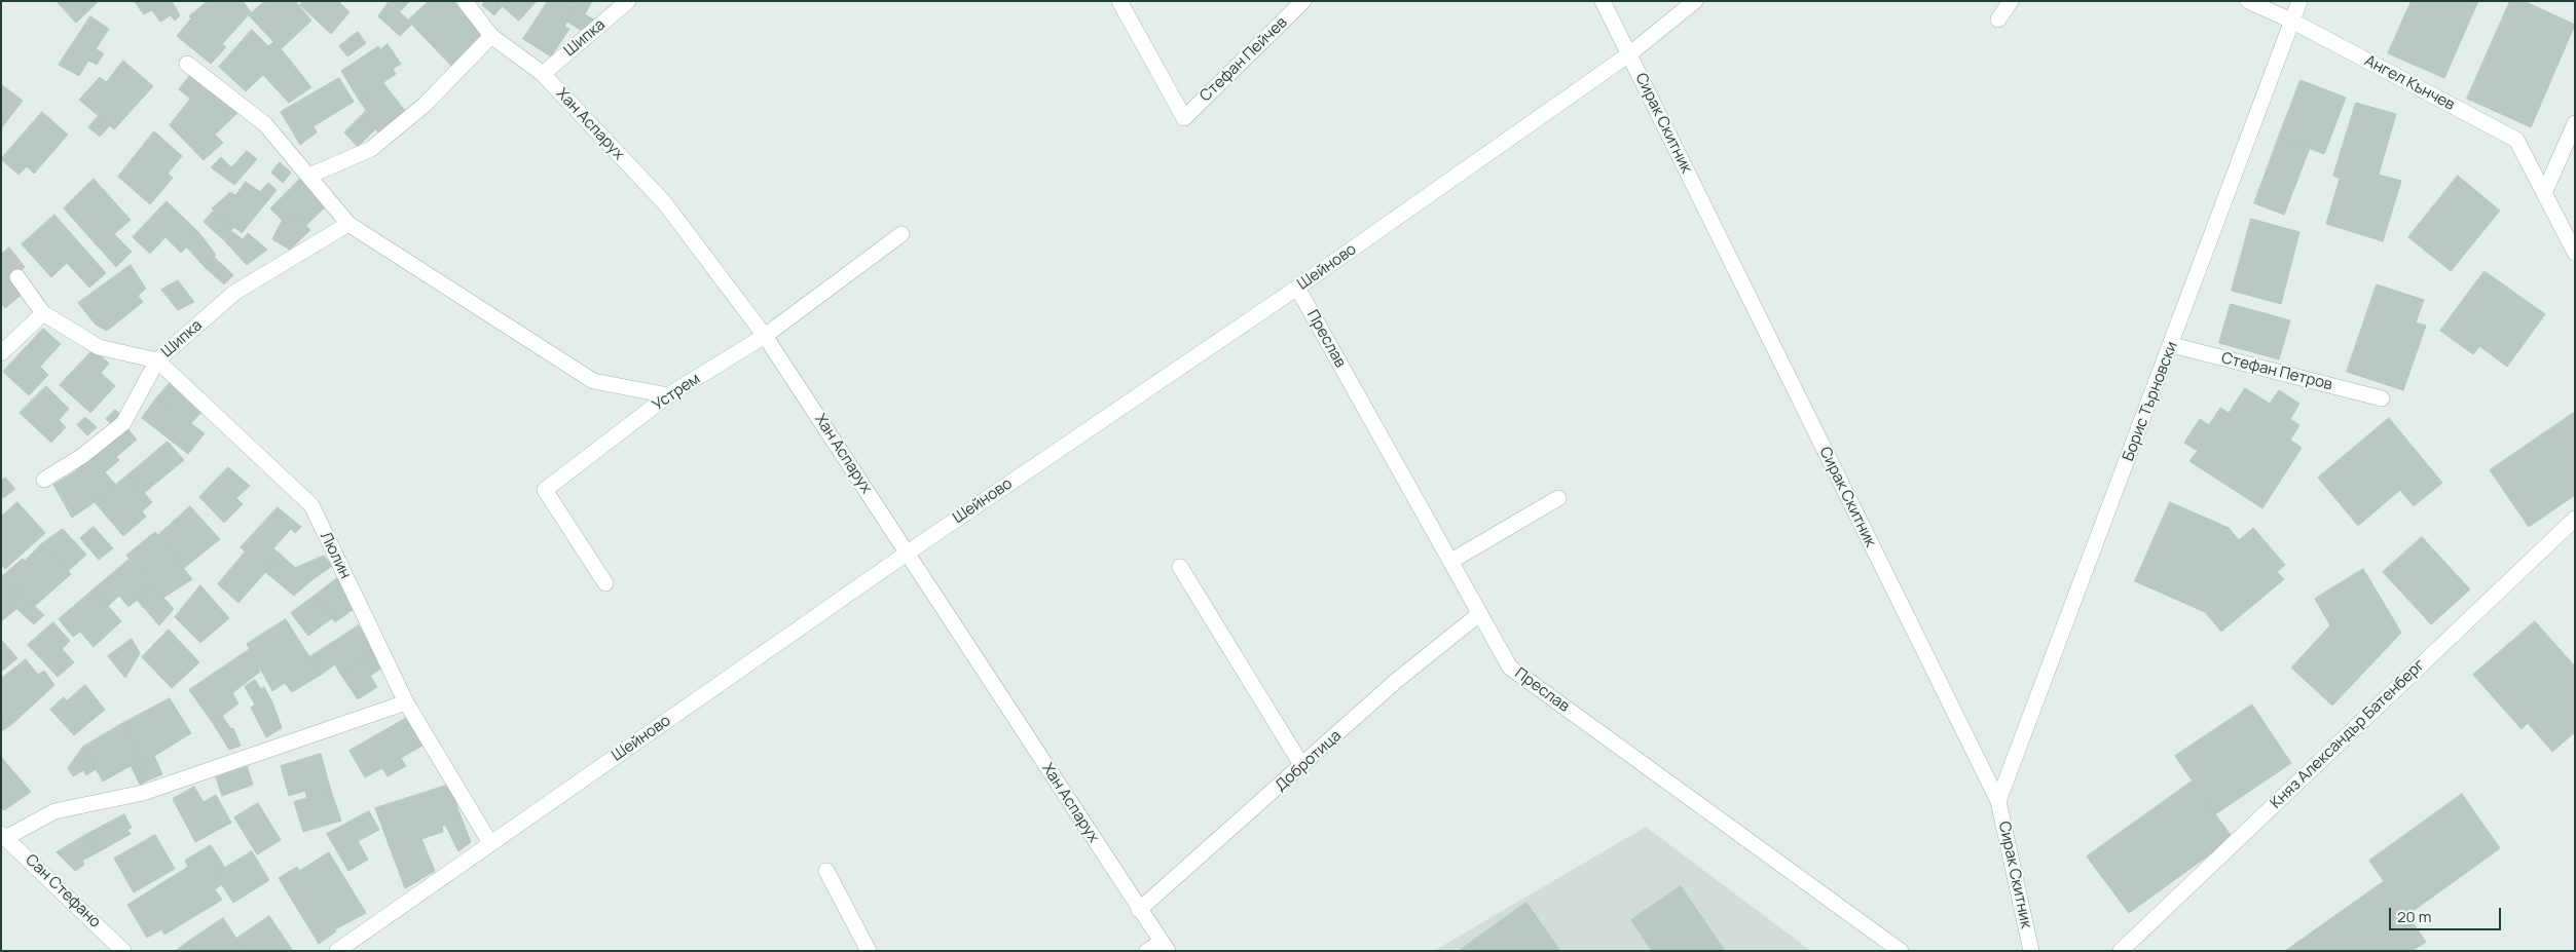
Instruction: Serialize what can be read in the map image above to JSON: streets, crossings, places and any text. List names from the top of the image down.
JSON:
{
  "streets": {
    "street": [
      "Шипка",
      "Стефан Пейчев",
      "Ангел Кънчев",
      "Сирак Скитник",
      "Хан Аспарух",
      "Шейново",
      "Преслав",
      "Стефан Петров",
      "Устрем",
      "Борис Търновски",
      "Люлин",
      "Княз Александър Батенберг",
      "Добротица",
      "Сан Стефано"
    ]
  },
  "crossings": [
    ["Шипка", "Хан Аспарух"],
    ["Шипка", "Люлин"],
    ["Ангел Кънчев", "Борис Търновски"],
    ["Сирак Скитник", "Шейново"],
    ["Сирак Скитник", "Борис Търновски"],
    ["Хан Аспарух", "Шейново"],
    ["Хан Аспарух", "Устрем"],
    ["Хан Аспарух", "Добротица"],
    ["Шейново", "Преслав"],
    ["Шейново", "Люлин"],
    ["Преслав", "Добротица"],
    ["Стефан Петров", "Борис Търновски"]
  ],
  "scale_bar": "20 m"
}
